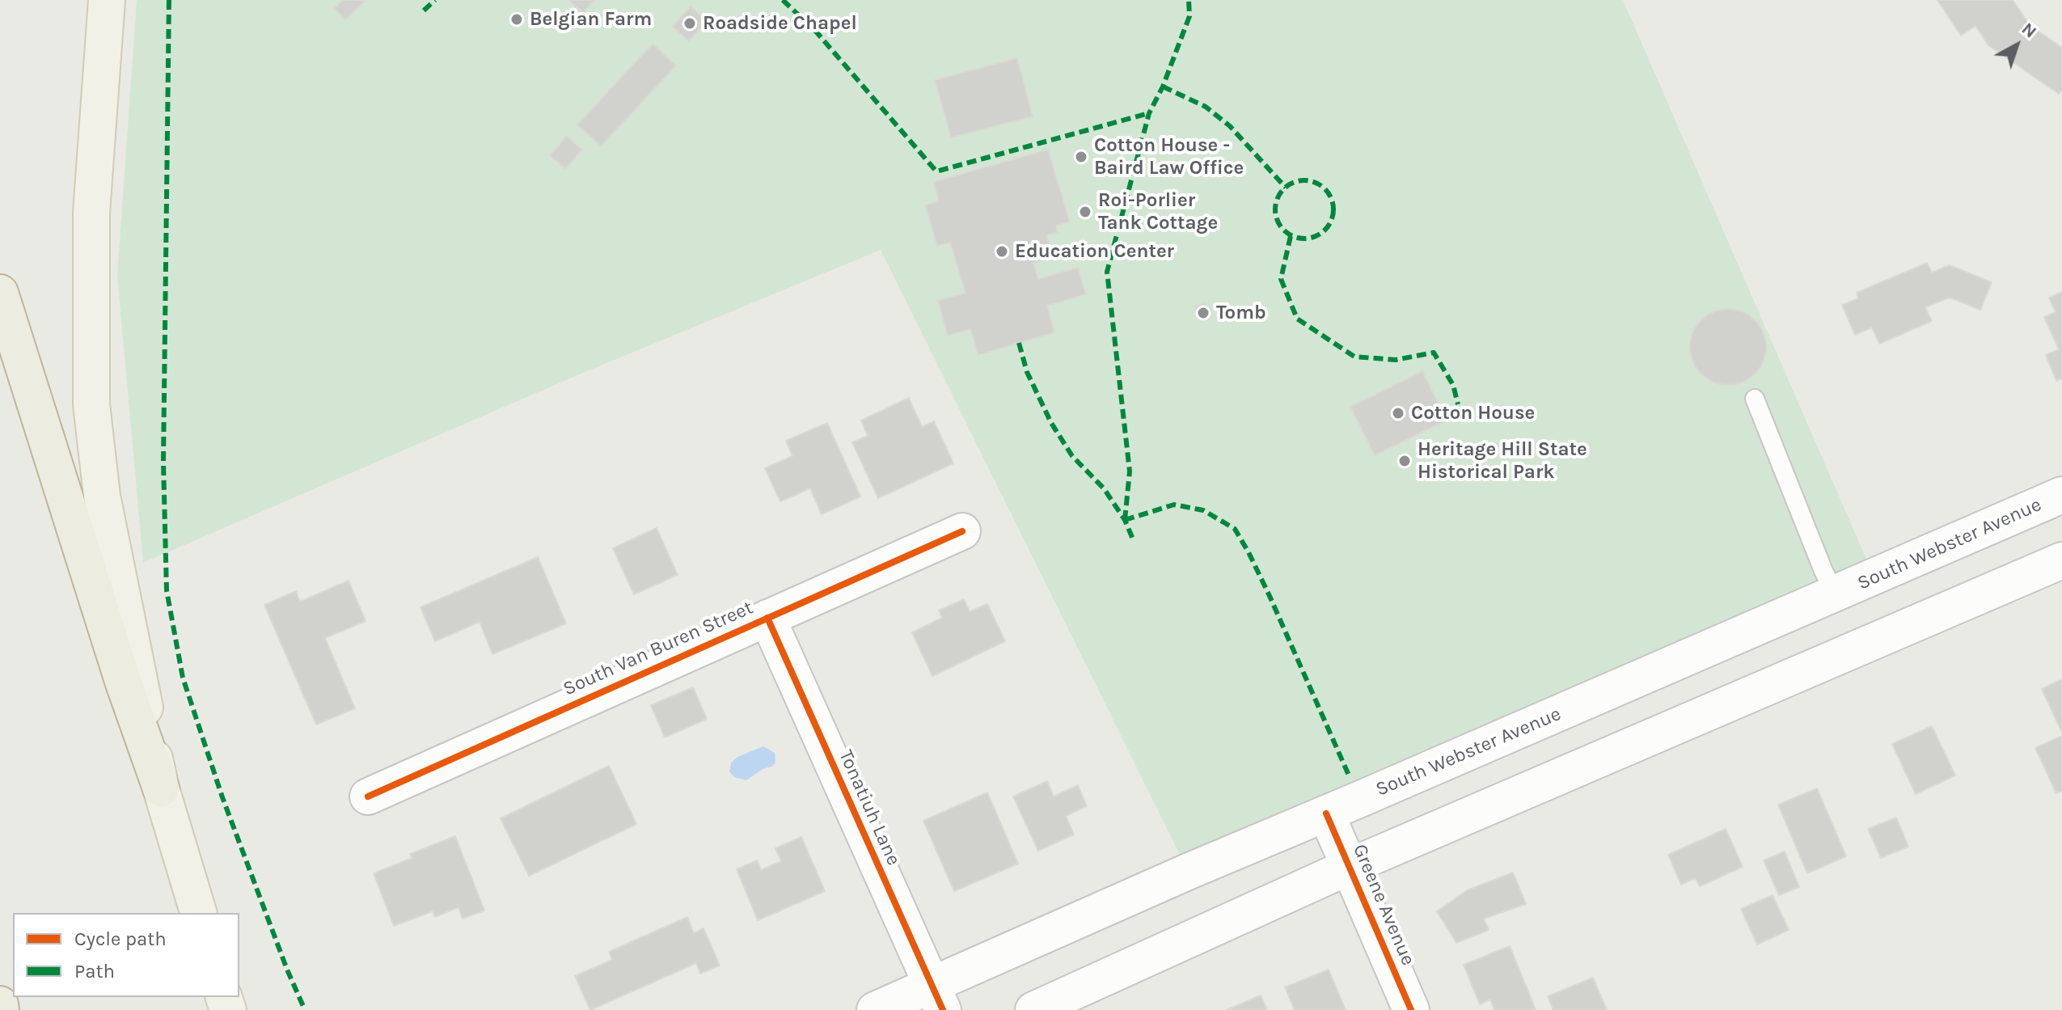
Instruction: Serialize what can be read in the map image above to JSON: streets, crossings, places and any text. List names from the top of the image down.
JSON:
{
  "streets": {
    "main road": [
      "South Webster Avenue",
      "South Van Buren Street",
      "Tonatiuh Lane",
      "Greene Avenue"
    ]
  },
  "crossings": [
    ["South Webster Avenue", "Tonatiuh Lane"],
    ["South Webster Avenue", "Greene Avenue"],
    ["South Van Buren Street", "Tonatiuh Lane"]
  ],
  "places": [
    "Belgian Farm",
    "Roadside Chapel",
    "Cotton House - Baird Law Office",
    "Roi-Porlier Tank Cottage",
    "Education Center",
    "Tomb",
    "Cotton House",
    "Heritage Hill State Historical Park"
  ],
  "legend": ["Cycle path", "Path"],
  "north": "top right"
}
